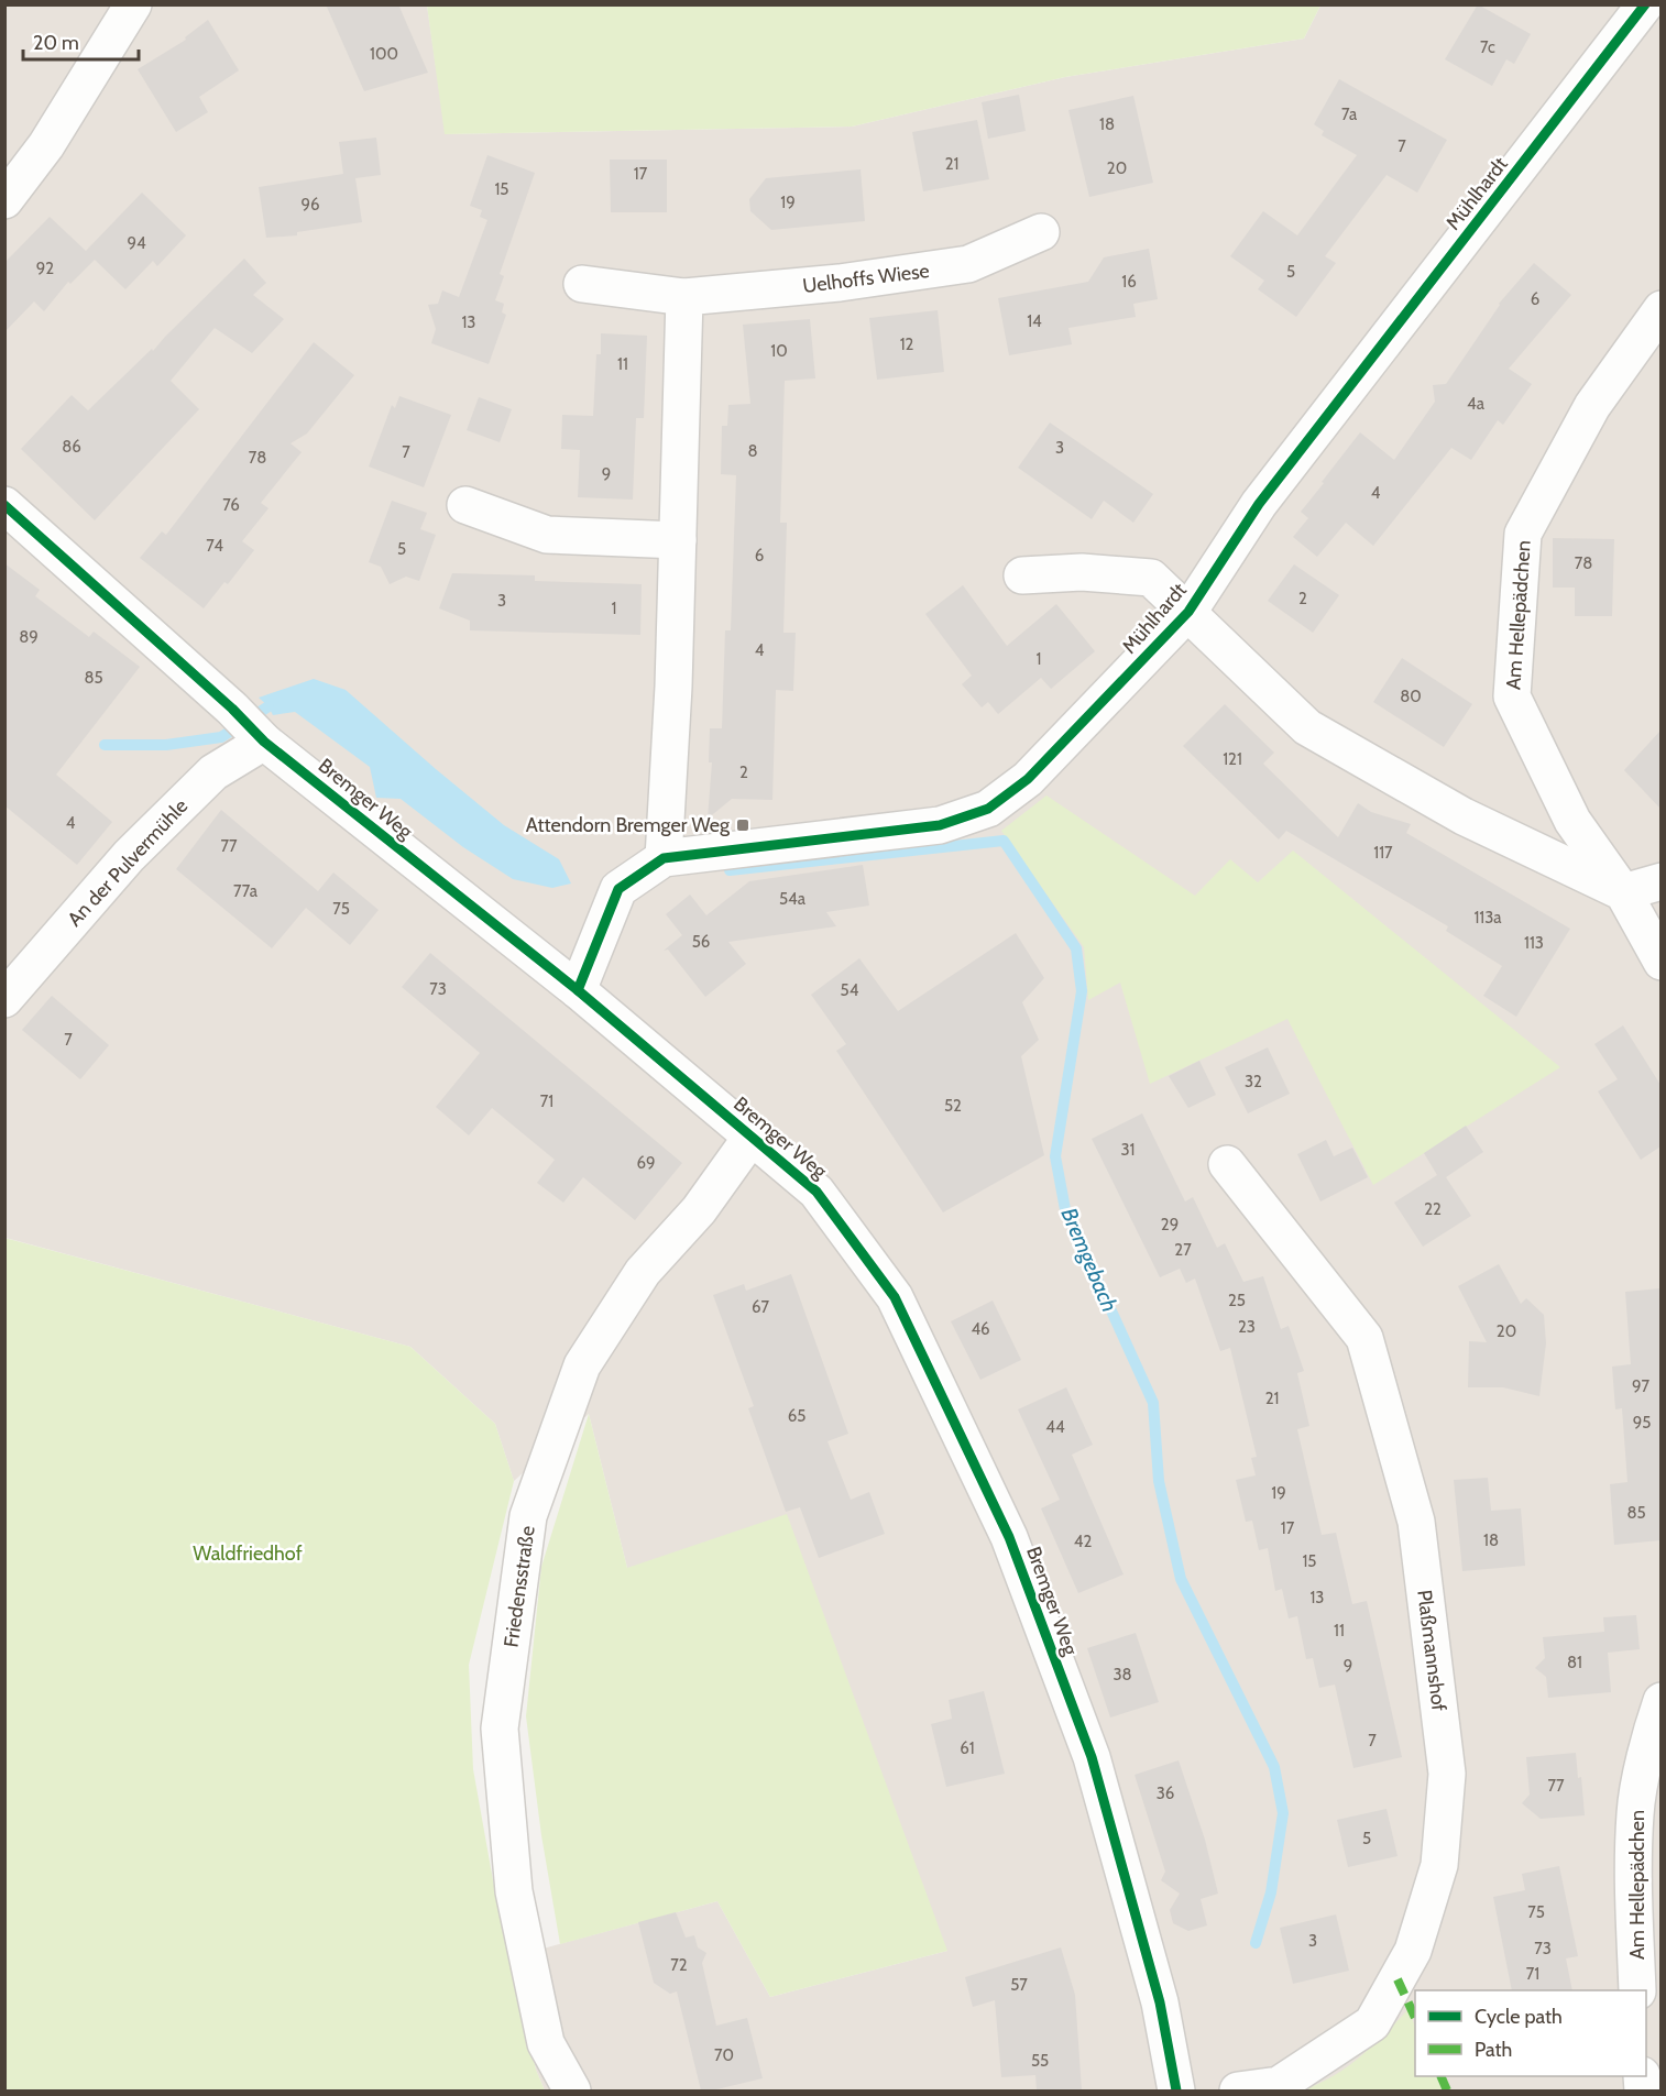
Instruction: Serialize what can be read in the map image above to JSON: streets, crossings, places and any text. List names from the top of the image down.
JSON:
{
  "streets": {
    "street": [
      "Mühlhardt",
      "Uelhoffs Wiese",
      "Am Hellepädchen",
      "Bremger Weg",
      "An der Pulvermühle",
      "Friedensstraße",
      "Plaßmannshof"
    ]
  },
  "crossings": [
    ["Mühlhardt", "Bremger Weg"],
    ["Bremger Weg", "An der Pulvermühle"],
    ["Bremger Weg", "Friedensstraße"]
  ],
  "water": ["Bremgebach"],
  "parks": ["Waldfriedhof"],
  "places": {
    "transit": ["Attendorn Bremger Weg"]
  },
  "house_numbers": [
    "7c",
    "100",
    "7a",
    "18",
    "7",
    "21",
    "20",
    "17",
    "15",
    "19",
    "96",
    "94",
    "92",
    "5",
    "16",
    "6",
    "14",
    "13",
    "12",
    "10",
    "11",
    "4a",
    "86",
    "3",
    "8",
    "7",
    "78",
    "9",
    "4",
    "76",
    "74",
    "5",
    "6",
    "78",
    "2",
    "3",
    "1",
    "89",
    "4",
    "1",
    "85",
    "80",
    "121",
    "2",
    "4",
    "77",
    "117",
    "77a",
    "54a",
    "75",
    "113a",
    "56",
    "113",
    "73",
    "54",
    "7",
    "32",
    "71",
    "52",
    "31",
    "69",
    "22",
    "29",
    "27",
    "25",
    "67",
    "23",
    "46",
    "20",
    "97",
    "21",
    "65",
    "95",
    "44",
    "19",
    "85",
    "17",
    "18",
    "42",
    "15",
    "13",
    "11",
    "81",
    "9",
    "38",
    "7",
    "61",
    "77",
    "36",
    "5",
    "75",
    "3",
    "73",
    "72",
    "71",
    "57",
    "70",
    "55"
  ],
  "legend": ["Cycle path", "Path"],
  "scale_bar": "20 m"
}
